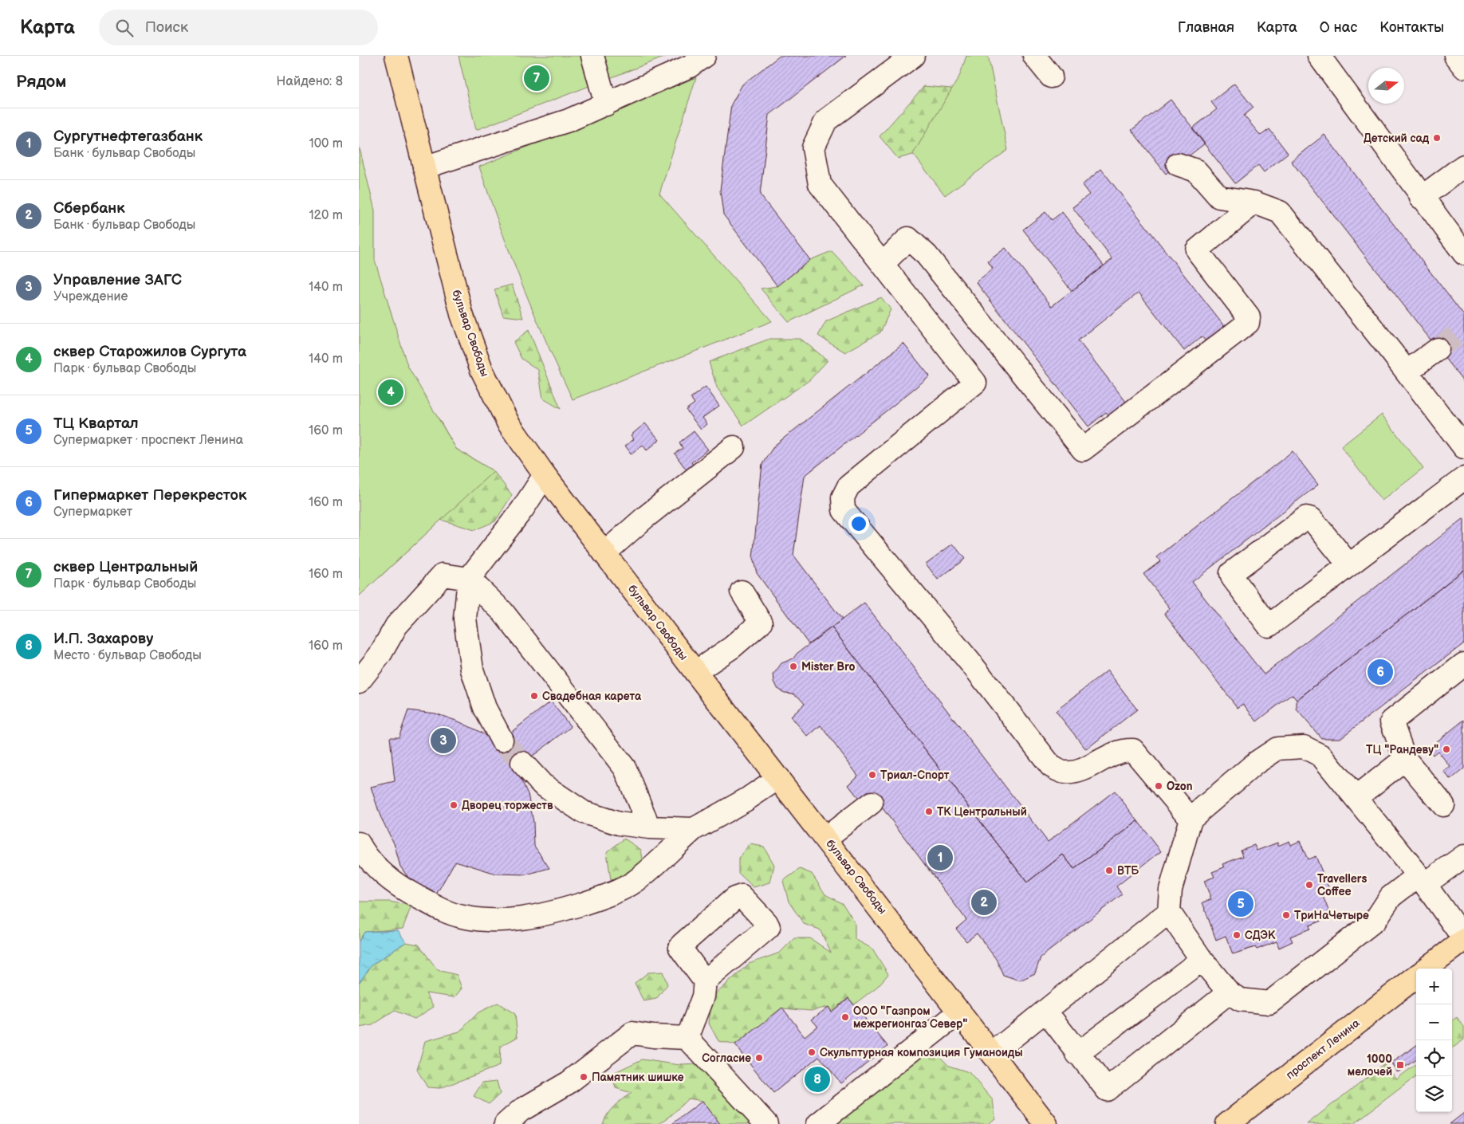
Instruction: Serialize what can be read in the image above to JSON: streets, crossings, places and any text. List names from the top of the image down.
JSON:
{
  "streets": {
    "main road": ["бульвар Свободы", "проспект Ленина"]
  },
  "places": {
    "other": [
      "Детский сад",
      "Mister Bro",
      "Свадебная карета",
      "ТЦ \"Рандеву\"",
      "Триал-Спорт",
      "Ozon",
      "Дворец торжеств",
      "ТК Центральный",
      "ВТБ",
      "Travellers Coffee",
      "ТриНаЧетыре",
      "СДЭК",
      "ООО \"Газпром межрегионгаз Север\"",
      "Скульптурная композиция Гуманоиды",
      "Согласие",
      "Памятник шишке"
    ],
    "transit": ["1000 мелочей"]
  },
  "north": "right",
  "page": {
    "header": "Карта",
    "search": "Поиск",
    "nav": [
      "Главная",
      "Карта",
      "О нас",
      "Контакты"
    ],
    "heading": ["Рядом", "Найдено: 8"],
    "pins": [
      "7",
      "4",
      "6",
      "3",
      "1",
      "2",
      "5",
      "8"
    ],
    "list": [
      {
        "mark": "1",
        "name": "Сургутнефтегазбанк",
        "note": "Банк · бульвар Свободы",
        "value": "100 m"
      },
      {
        "mark": "2",
        "name": "Сбербанк",
        "note": "Банк · бульвар Свободы",
        "value": "120 m"
      },
      {
        "mark": "3",
        "name": "Управление ЗАГС",
        "note": "Учреждение",
        "value": "140 m"
      },
      {
        "mark": "4",
        "name": "сквер Старожилов Сургута",
        "note": "Парк · бульвар Свободы",
        "value": "140 m"
      },
      {
        "mark": "5",
        "name": "ТЦ Квартал",
        "note": "Супермаркет · проспект Ленина",
        "value": "160 m"
      },
      {
        "mark": "6",
        "name": "Гипермаркет Перекресток",
        "note": "Супермаркет",
        "value": "160 m"
      },
      {
        "mark": "7",
        "name": "сквер Центральный",
        "note": "Парк · бульвар Свободы",
        "value": "160 m"
      },
      {
        "mark": "8",
        "name": "И.П. Захарову",
        "note": "Место · бульвар Свободы",
        "value": "160 m"
      }
    ],
    "map_buttons": ["+", "−"]
  }
}
